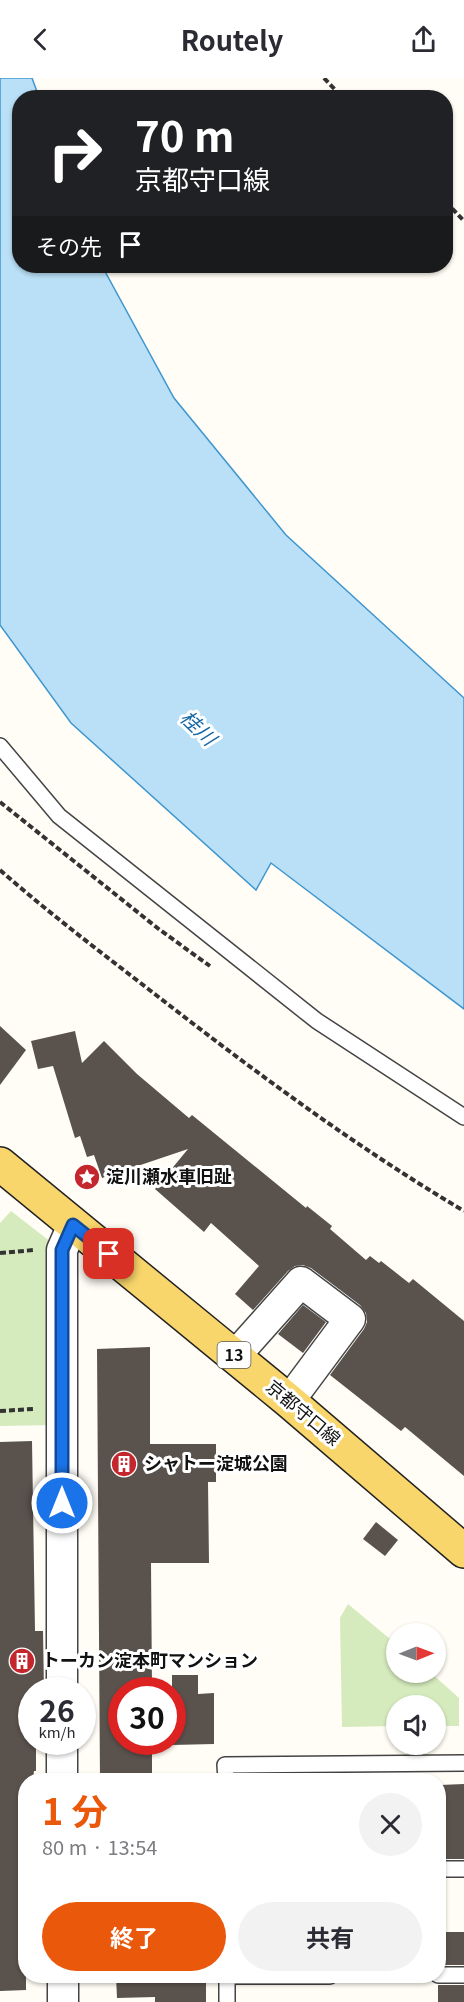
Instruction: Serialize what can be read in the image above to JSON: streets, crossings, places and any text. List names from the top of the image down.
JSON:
{
  "streets": {
    "main road": ["13", "京都守口線"]
  },
  "water": ["桂川"],
  "places": {
    "place": ["淀川瀬水車旧趾"],
    "building": ["シャトー淀城公園", "トーカン淀本町マンション"]
  },
  "north": "right",
  "page": {
    "header": "Routely",
    "turn": ["70 m", "京都守口線"],
    "then": "その先",
    "speed": "26 km/h",
    "limit": "30",
    "heading": ["1 分", "80 m · 13:54"],
    "buttons": ["終了", "共有"]
  }
}
